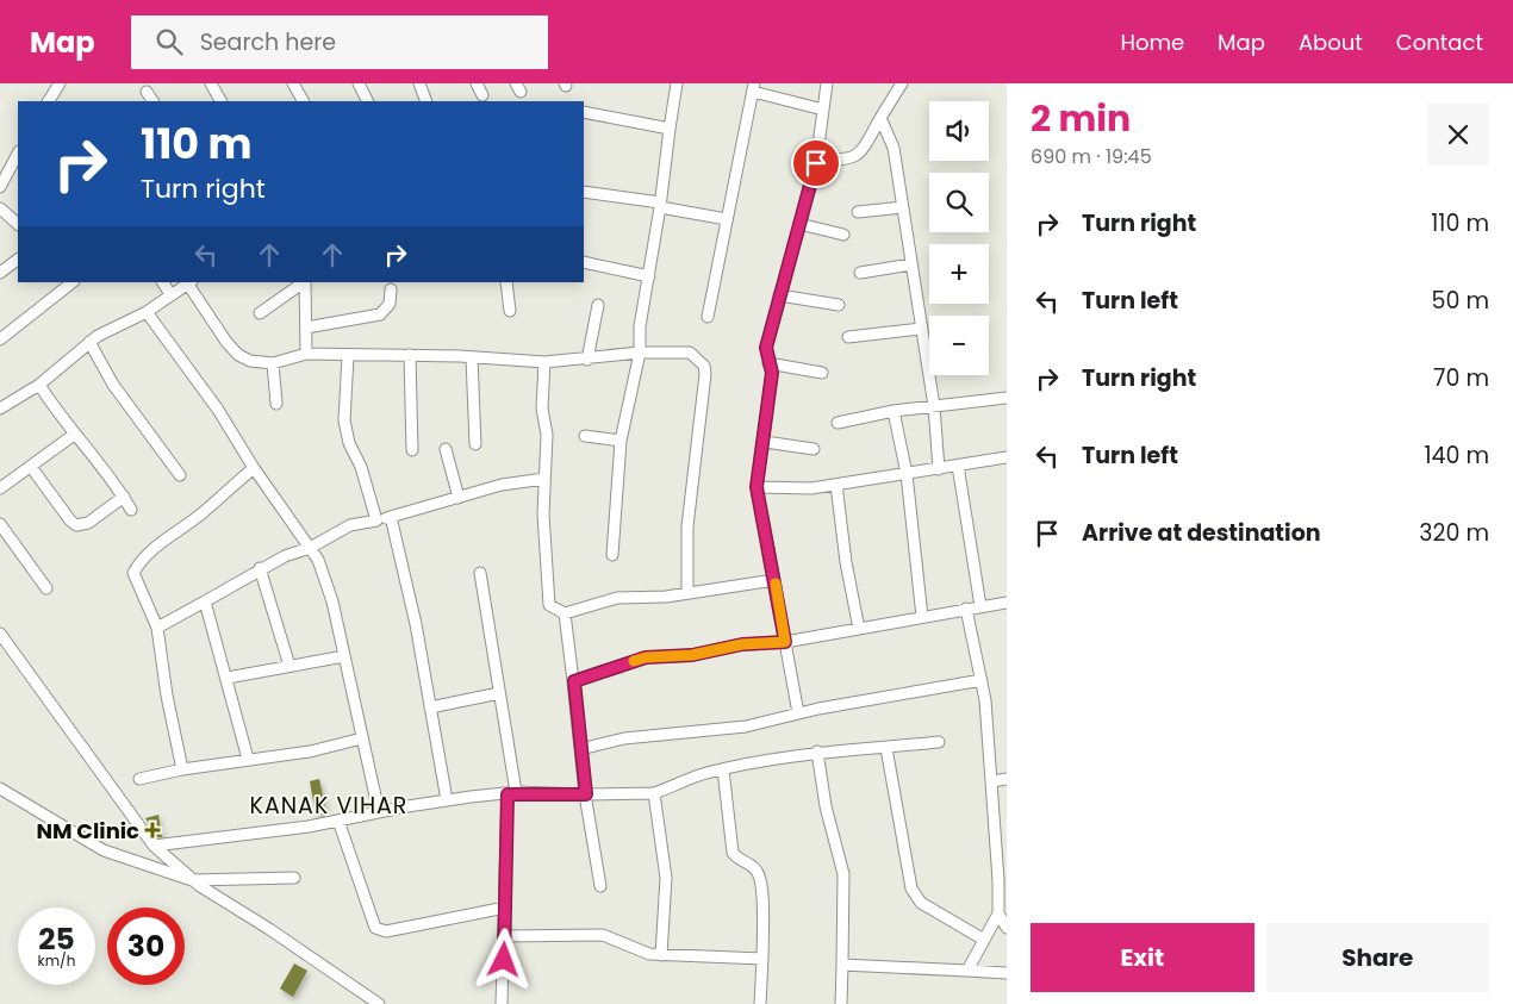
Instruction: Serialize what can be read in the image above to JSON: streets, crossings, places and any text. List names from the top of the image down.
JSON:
{
  "districts": ["KANAK VIHAR"],
  "places": {
    "health": ["NM Clinic"]
  },
  "page": {
    "header": "Map",
    "search": "Search here",
    "nav": [
      "Home",
      "Map",
      "About",
      "Contact"
    ],
    "heading": ["2 min", "690 m · 19:45"],
    "map_buttons": ["+", "−"],
    "turn": ["110 m", "Turn right"],
    "list": [
      {
        "name": "Turn right",
        "value": "110 m"
      },
      {
        "name": "Turn left",
        "value": "50 m"
      },
      {
        "name": "Turn right",
        "value": "70 m"
      },
      {
        "name": "Turn left",
        "value": "140 m"
      },
      {
        "name": "Arrive at destination",
        "value": "320 m"
      }
    ],
    "speed": "25 km/h",
    "limit": "30",
    "buttons": ["Exit", "Share"]
  }
}
